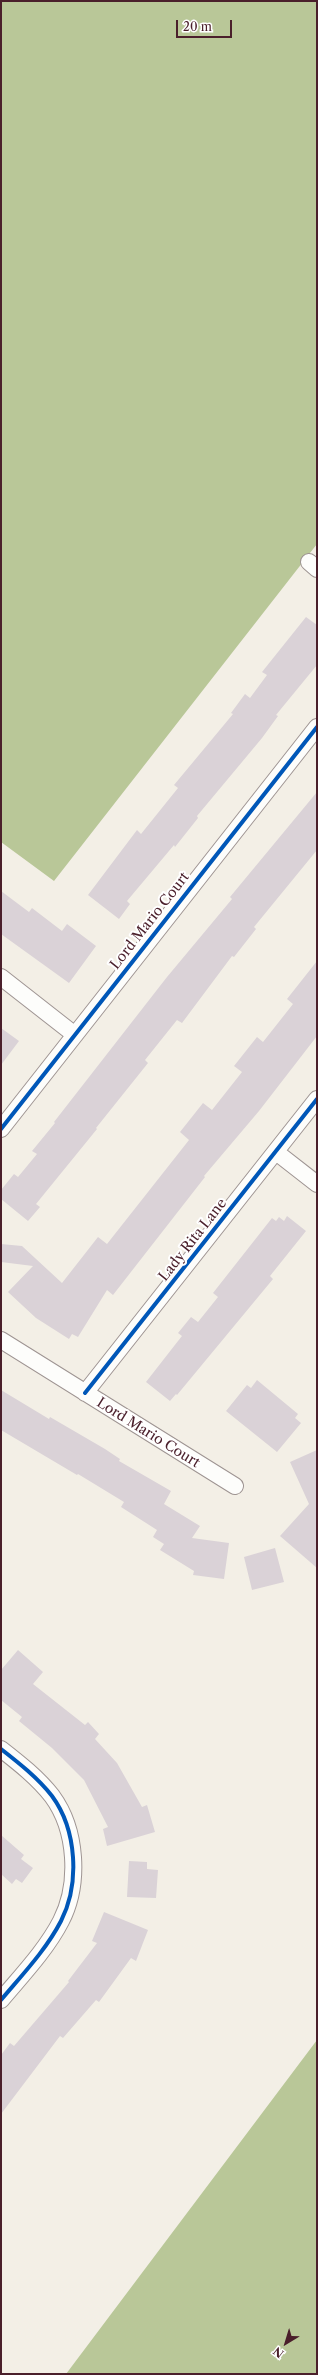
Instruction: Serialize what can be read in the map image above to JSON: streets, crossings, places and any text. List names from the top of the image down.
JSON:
{
  "streets": {
    "street": ["Lord Mario Court", "Lady Rita Lane"]
  },
  "crossings": [
    ["Lord Mario Court", "Lady Rita Lane"]
  ],
  "scale_bar": "20 m",
  "north": "bottom left"
}
